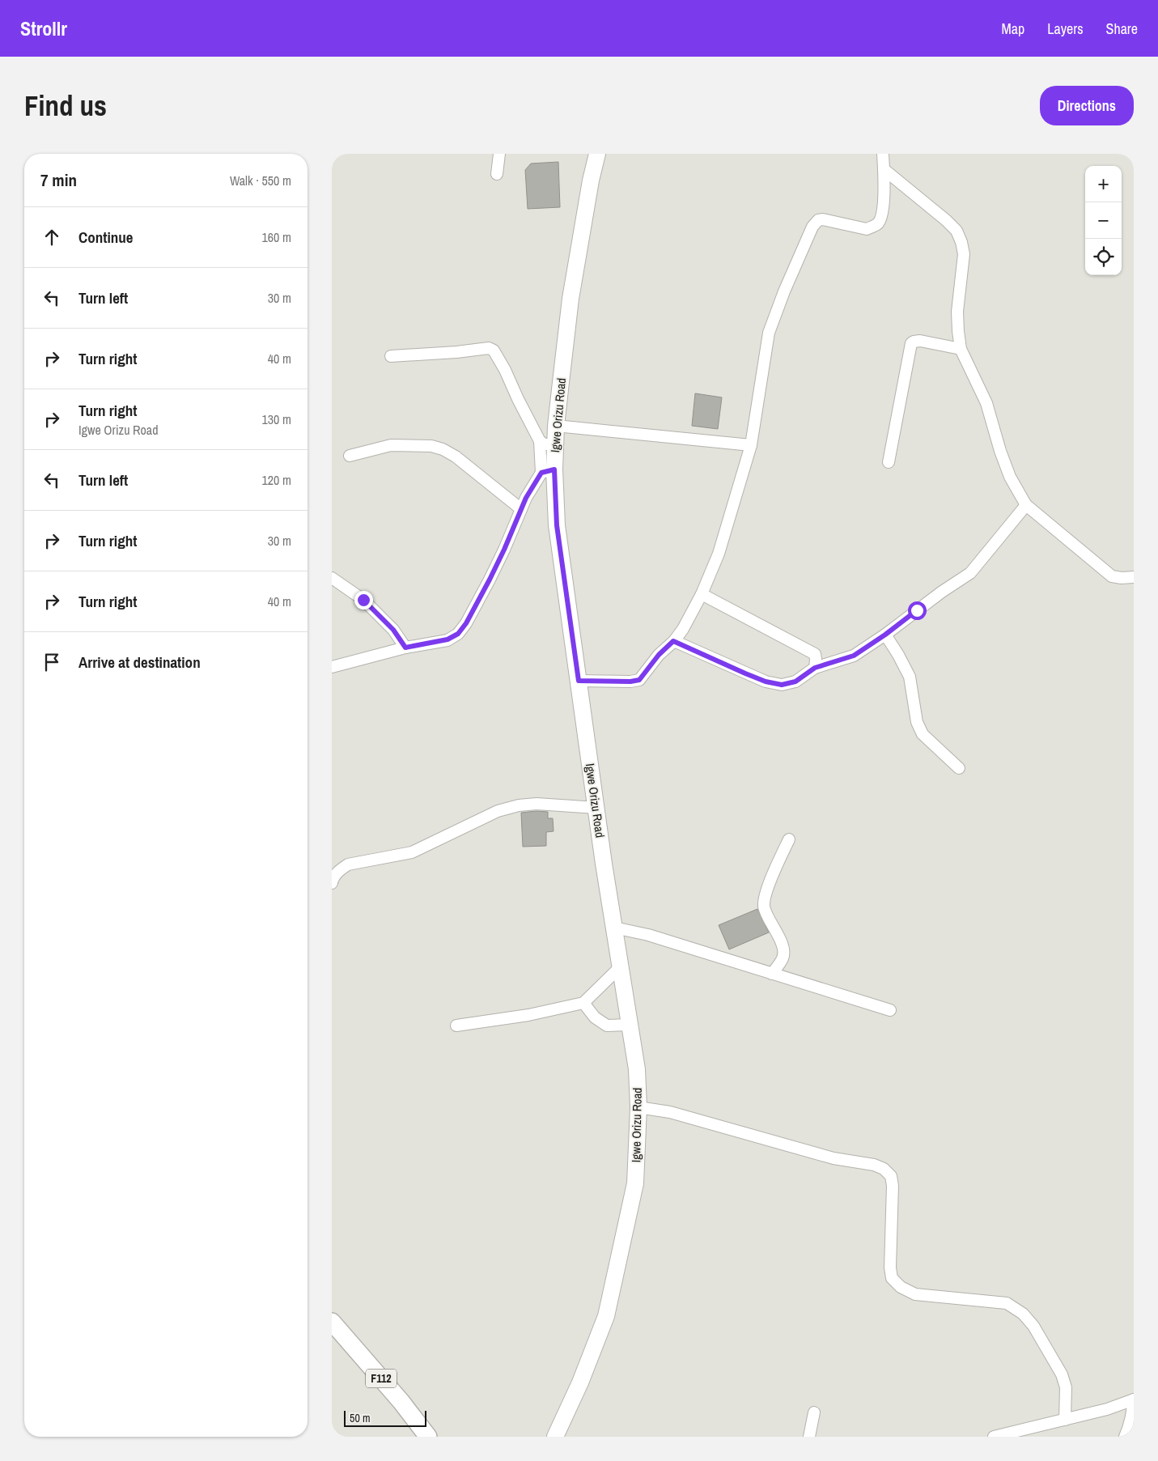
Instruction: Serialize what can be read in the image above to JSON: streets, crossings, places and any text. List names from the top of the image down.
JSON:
{
  "streets": {
    "main road": ["Igwe Orizu Road", "F112"]
  },
  "scale_bar": "50 m",
  "page": {
    "header": "Strollr",
    "nav": ["Map", "Layers", "Share"],
    "buttons": "Directions",
    "title": "Find us",
    "heading": ["7 min", "Walk · 550 m"],
    "map_buttons": ["+", "−"],
    "list": [
      ["Continue", "160 m"],
      ["Turn left", "30 m"],
      ["Turn right", "40 m"],
      ["Turn right", "Igwe Orizu Road", "130 m"],
      ["Turn left", "120 m"],
      ["Turn right", "30 m"],
      ["Turn right", "40 m"],
      "Arrive at destination"
    ],
    "scale": "50 m"
  }
}
